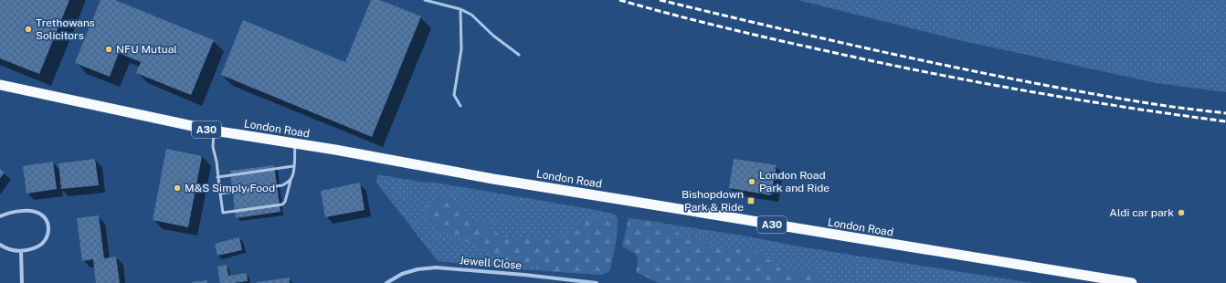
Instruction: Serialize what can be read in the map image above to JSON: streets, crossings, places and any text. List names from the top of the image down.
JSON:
{
  "streets": {
    "highway": ["London Road", "A30"],
    "street": ["Jewell Close"]
  },
  "places": {
    "other": [
      "Trethowans Solicitors",
      "NFU Mutual",
      "London Road Park and Ride",
      "M&S Simply Food",
      "Aldi car park"
    ],
    "transit": ["Bishopdown Park & Ride"]
  }
}
